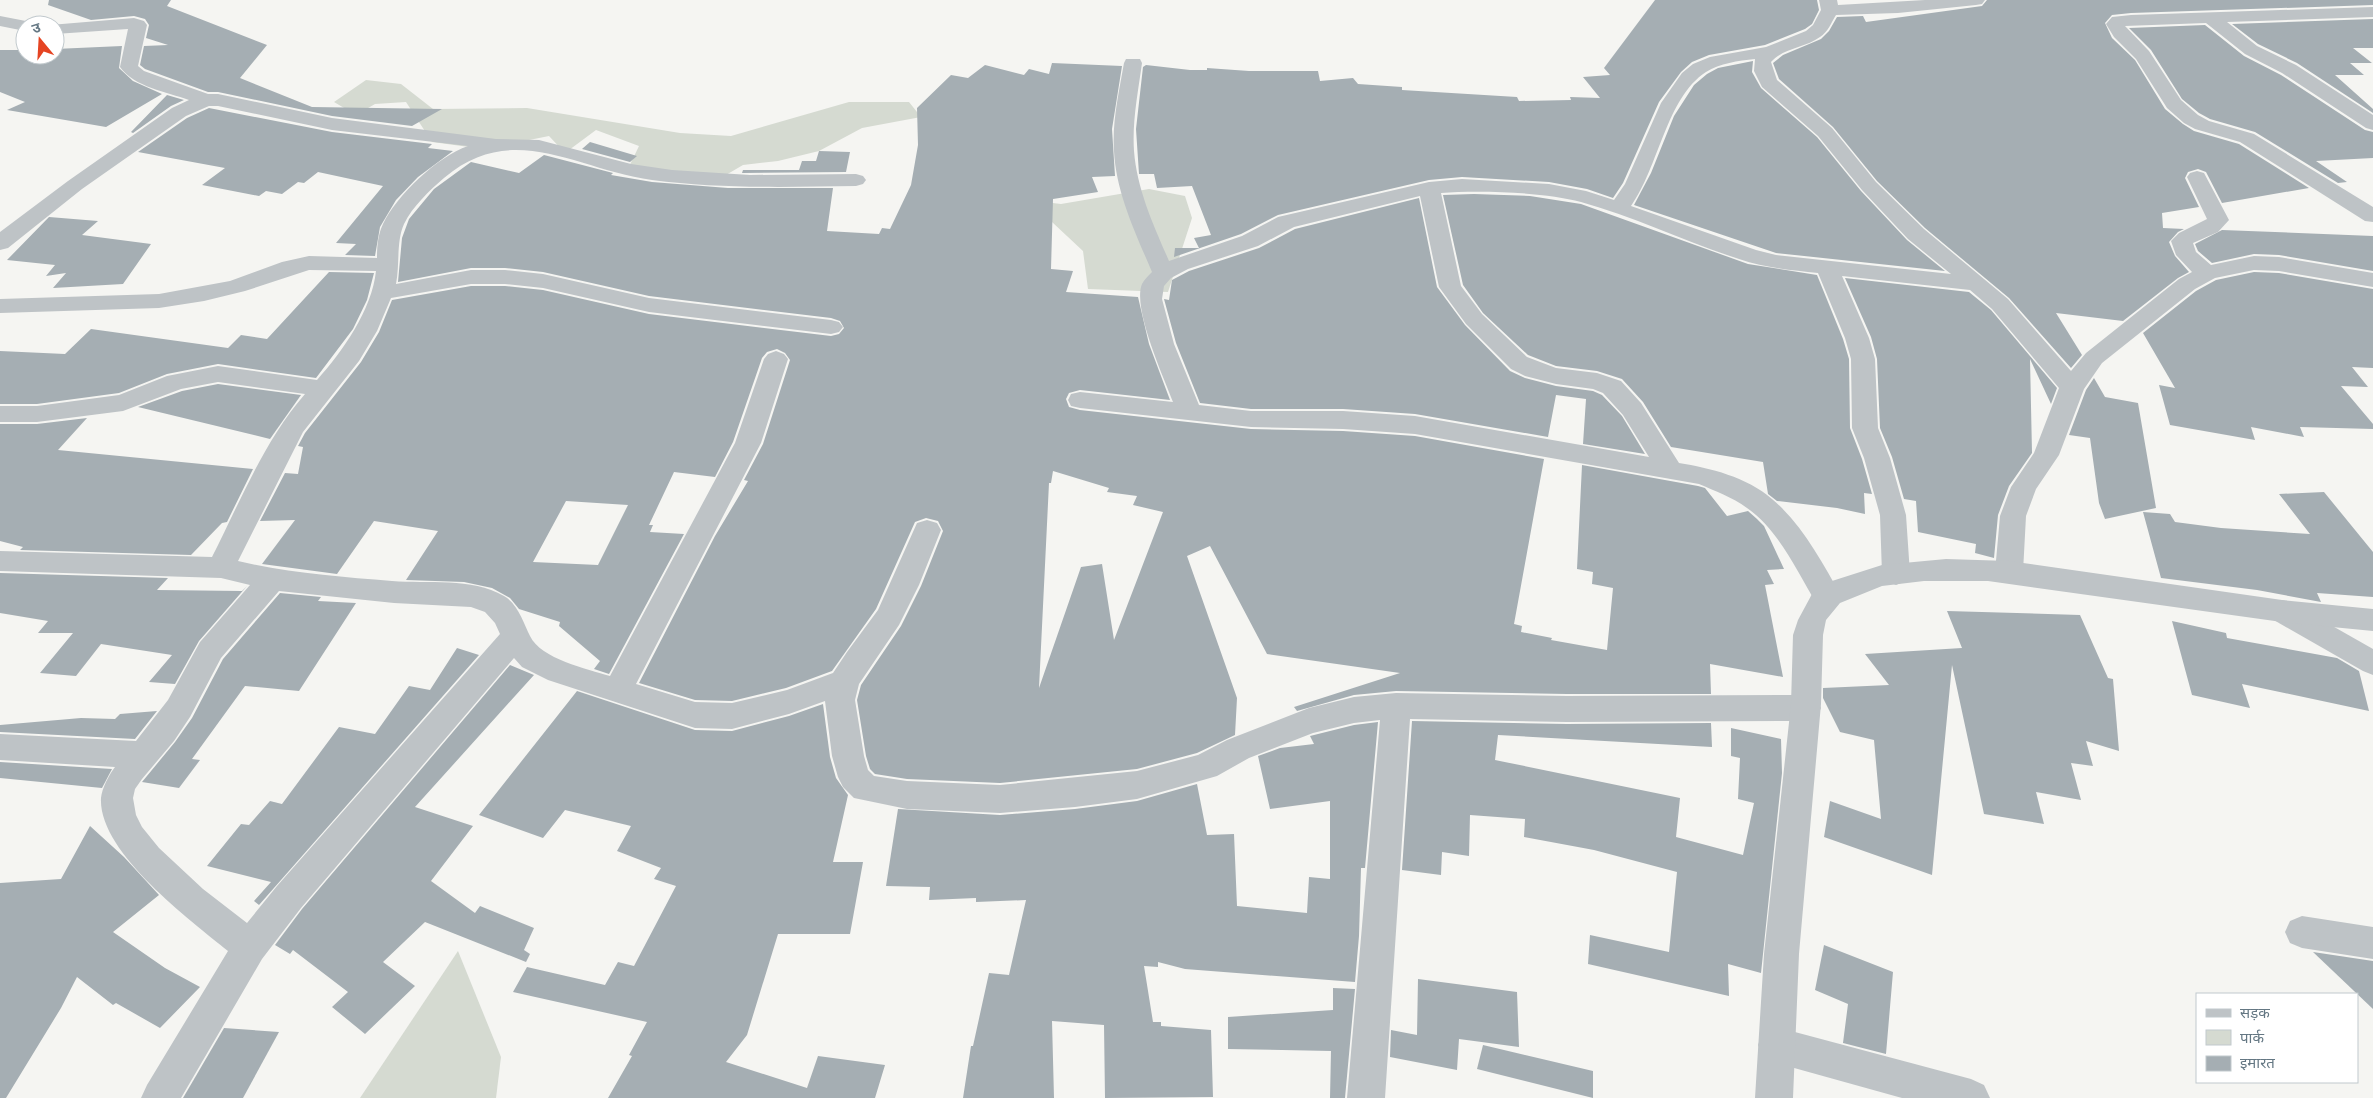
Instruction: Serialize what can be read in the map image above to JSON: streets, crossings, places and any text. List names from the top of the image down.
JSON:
{
  "legend": ["सड़क", "पार्क", "इमारत"],
  "north": "top"
}
